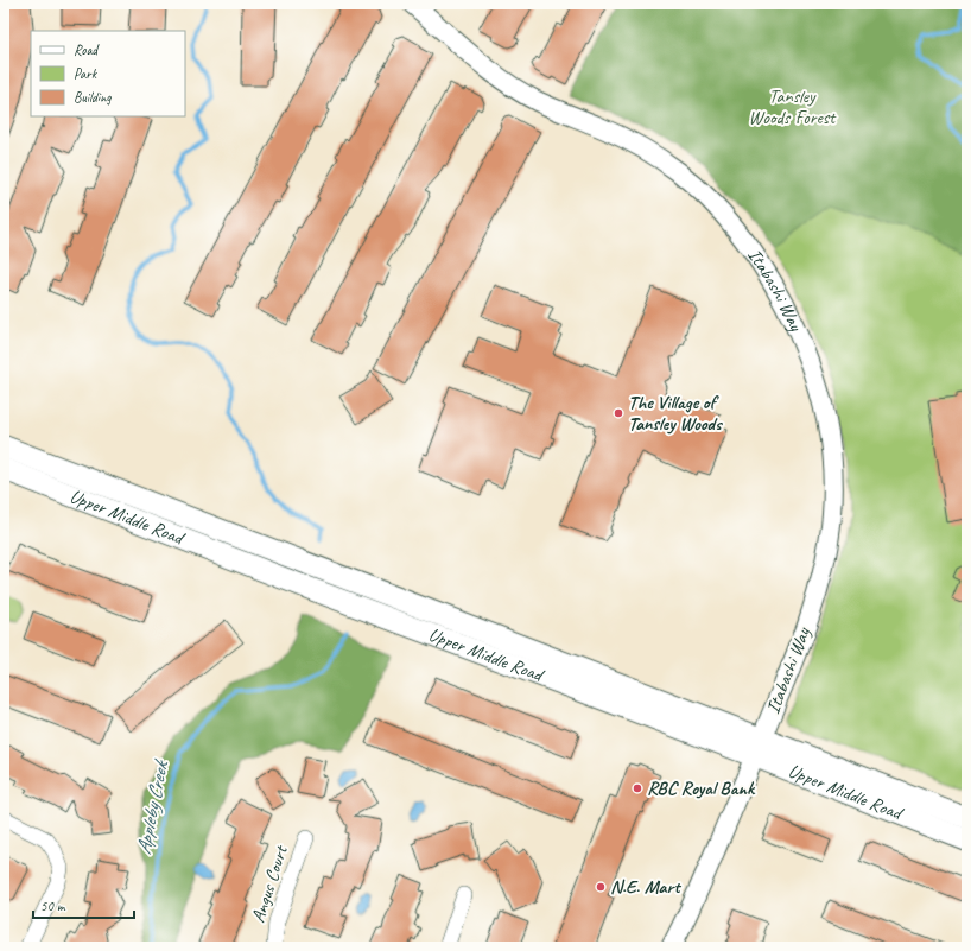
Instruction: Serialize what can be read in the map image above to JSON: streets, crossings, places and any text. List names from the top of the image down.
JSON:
{
  "streets": {
    "main road": ["Upper Middle Road"],
    "street": ["Itabashi Way", "Angus Court"]
  },
  "crossings": [
    ["Itabashi Way", "Upper Middle Road"]
  ],
  "water": ["Appleby Creek"],
  "parks": ["Tansley Woods Forest"],
  "places": ["The Village of Tansley Woods", "RBC Royal Bank", "N.E. Mart"],
  "legend": ["Road", "Park", "Building"],
  "scale_bar": "50 m"
}
